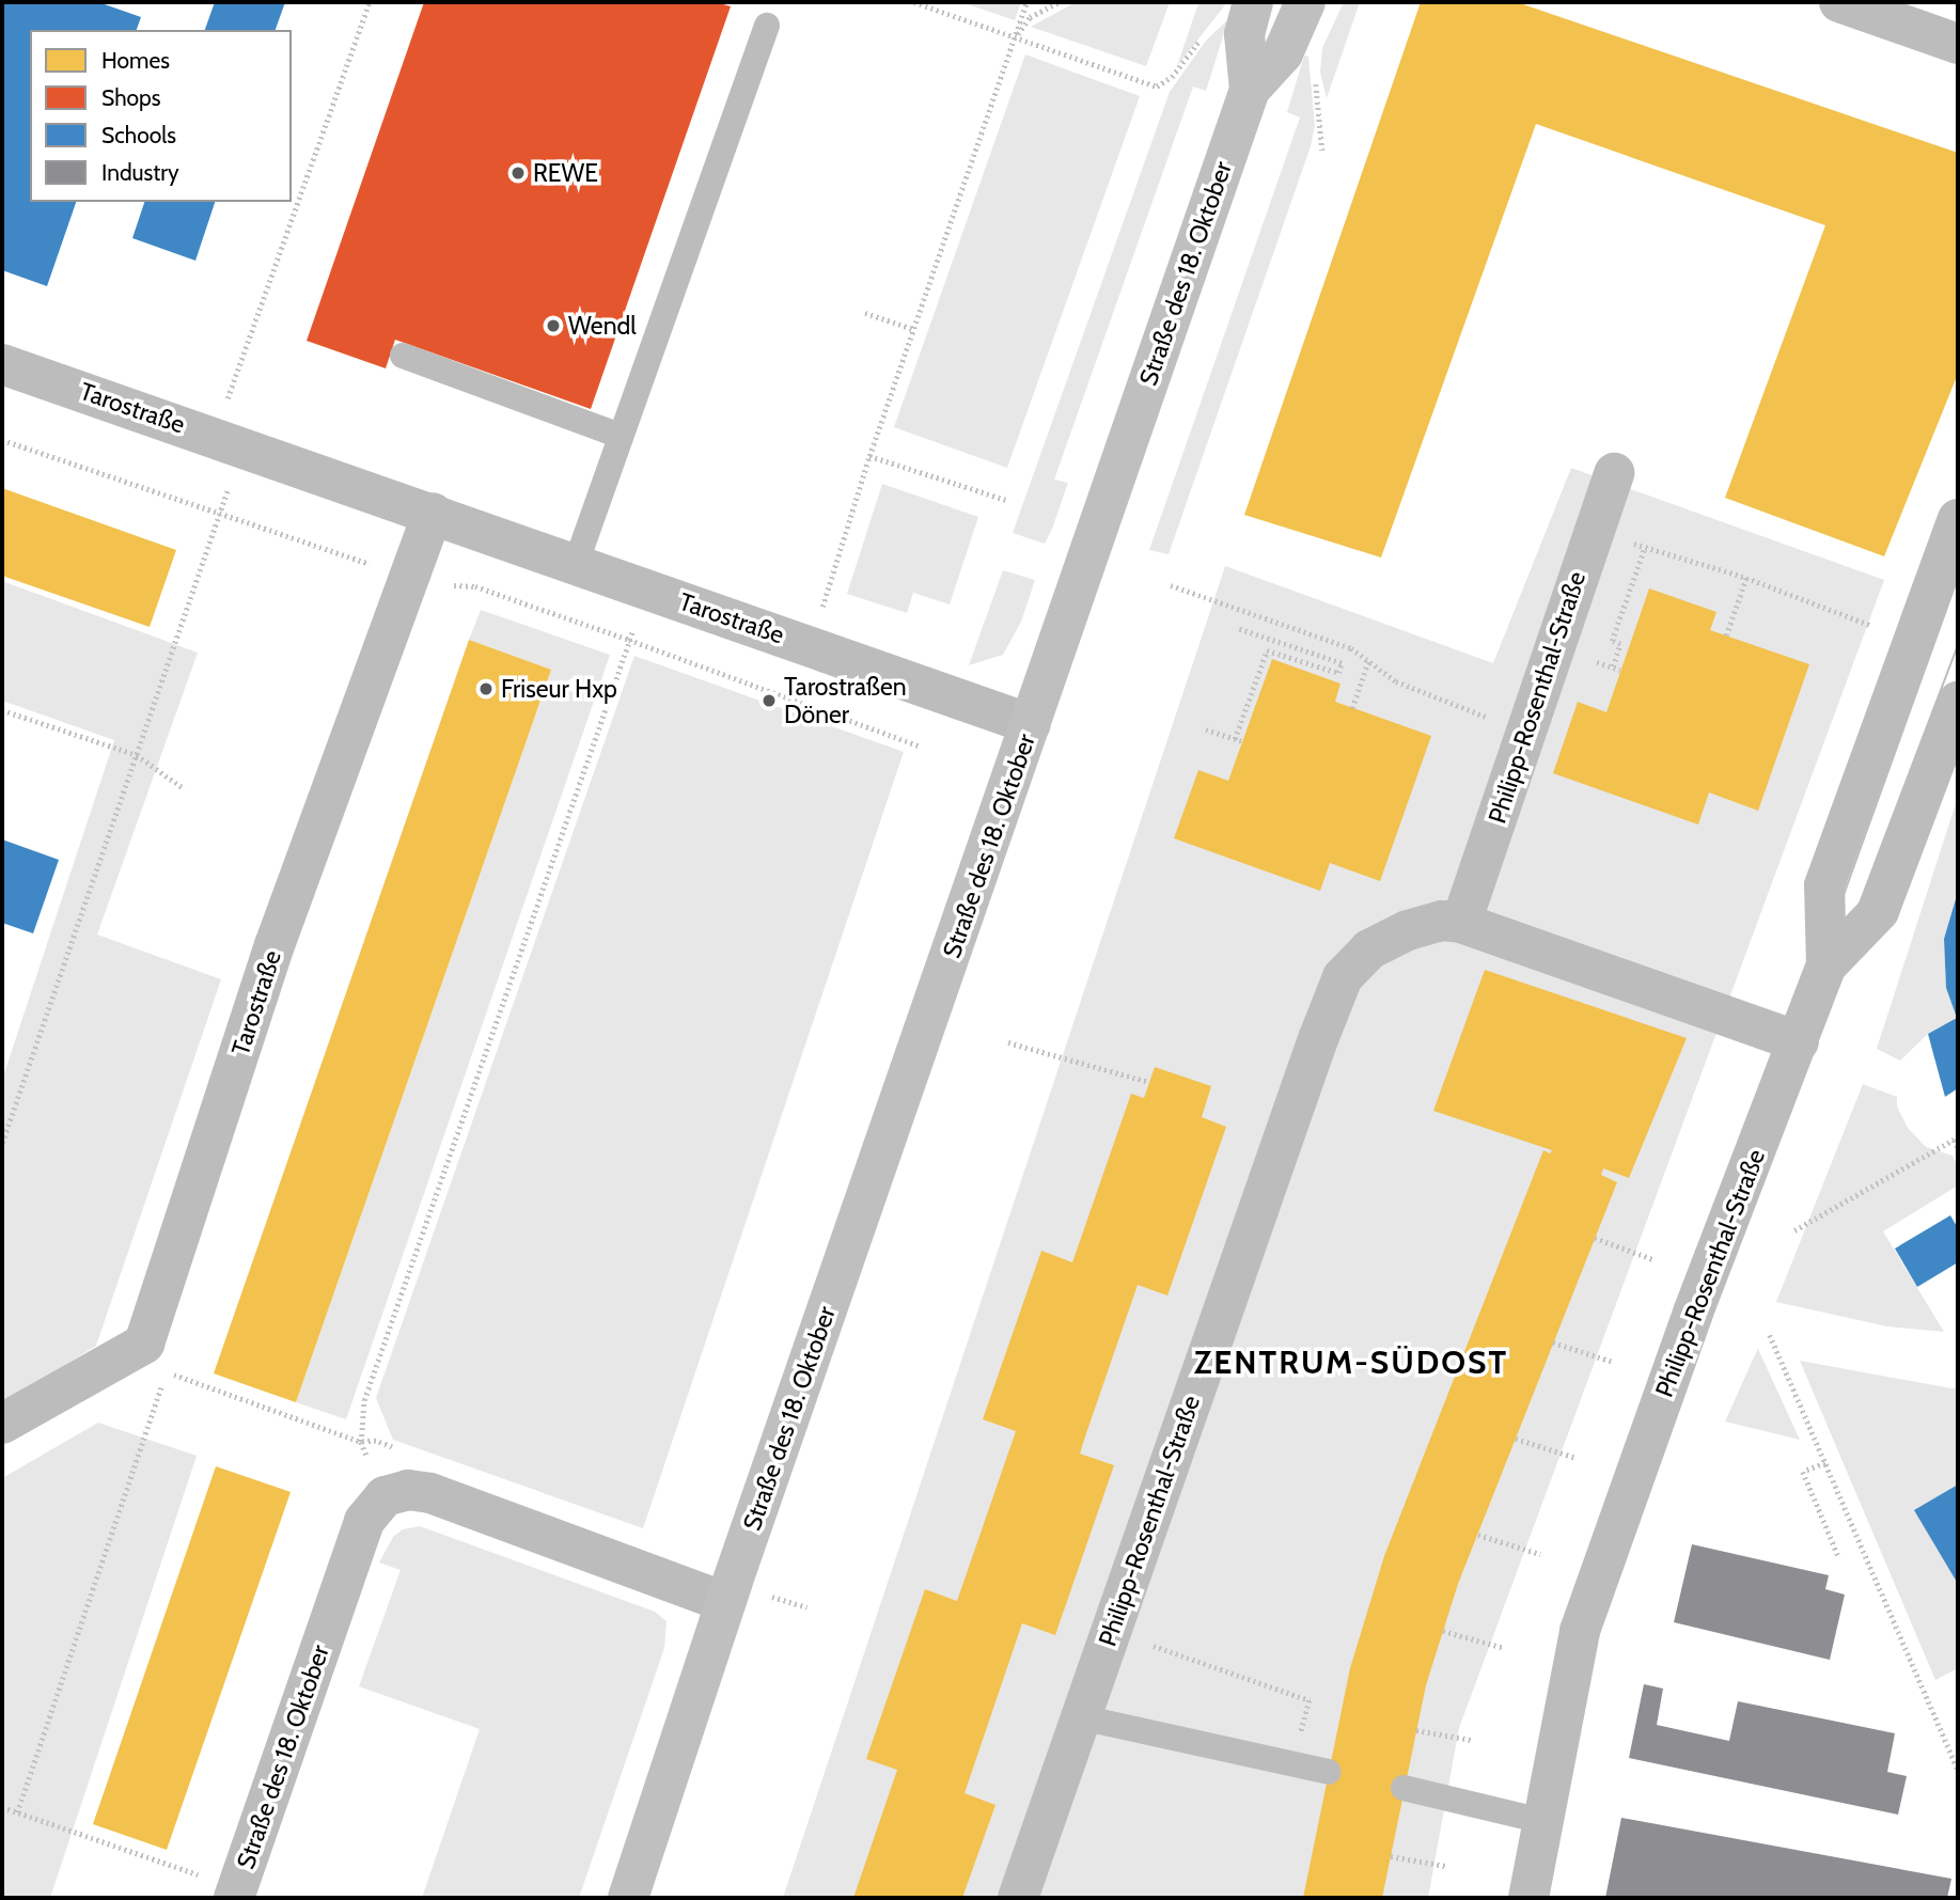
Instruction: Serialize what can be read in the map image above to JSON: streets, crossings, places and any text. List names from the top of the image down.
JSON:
{
  "streets": {
    "main road": ["Straße des 18. Oktober"],
    "street": ["Tarostraße", "Philipp-Rosenthal-Straße"]
  },
  "crossings": [
    ["Straße des 18. Oktober", "Tarostraße"]
  ],
  "districts": ["ZENTRUM-SÜDOST"],
  "places": [
    "REWE",
    "Wendl",
    "Friseur Hxp",
    "Tarostraßen Döner"
  ],
  "legend": [
    "Homes",
    "Shops",
    "Schools",
    "Industry"
  ]
}
